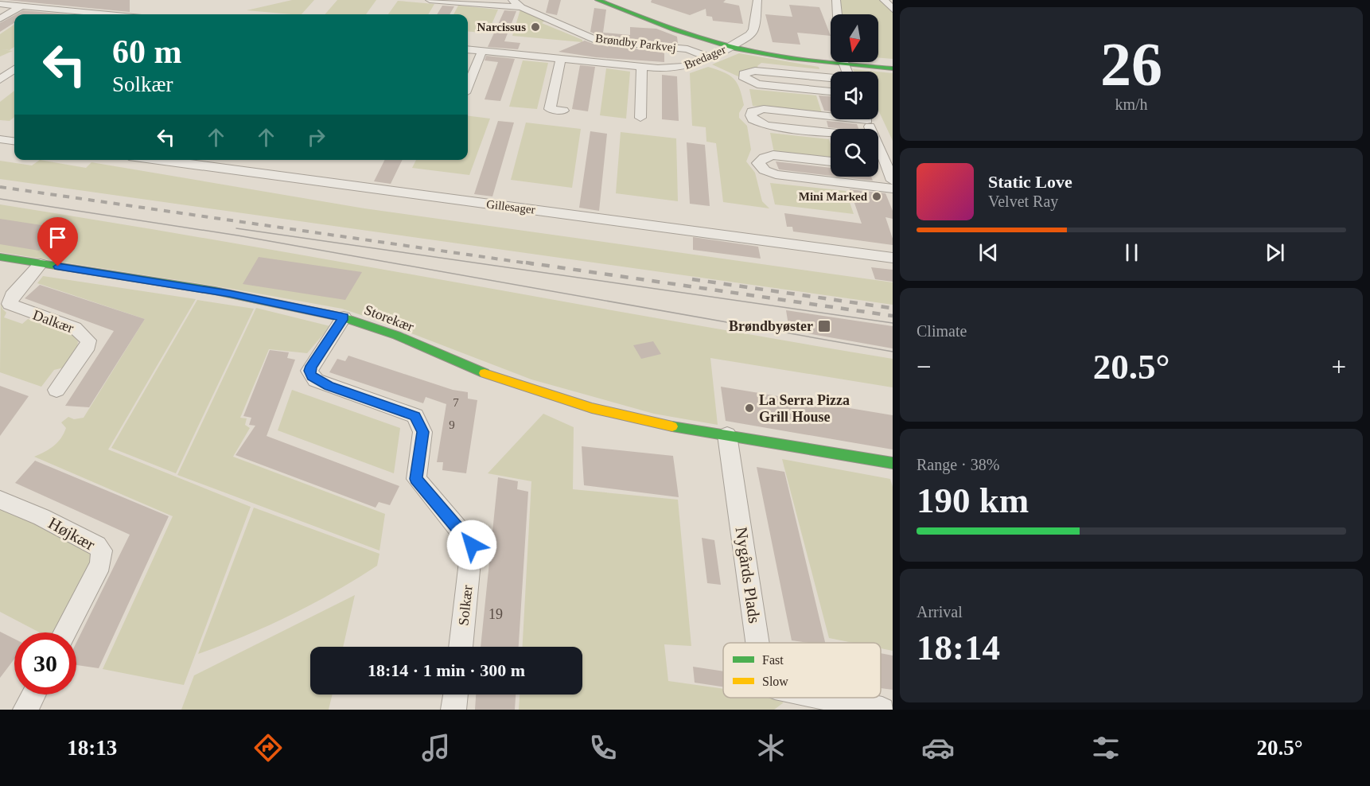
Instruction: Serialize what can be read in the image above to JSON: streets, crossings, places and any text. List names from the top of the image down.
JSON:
{
  "streets": {
    "street": [
      "Brøndby Parkvej",
      "Bredager",
      "Gillesager",
      "Storekær",
      "Dalkær",
      "Højkær",
      "Nygårds Plads",
      "Solkær"
    ]
  },
  "crossings": [
    ["Brøndby Parkvej", "Bredager"],
    ["Storekær", "Dalkær"],
    ["Storekær", "Nygårds Plads"],
    ["Storekær", "Solkær"]
  ],
  "places": {
    "other": ["Narcissus", "Mini Marked", "La Serra Pizza Grill House"],
    "transit": ["Brøndbyøster"]
  },
  "house_numbers": ["7", "9", "19"],
  "legend": ["Fast", "Slow"],
  "north": "bottom",
  "page": {
    "tile": [
      ["26", "km/h"],
      "Climate",
      ["Range · 38%", "190 km"],
      ["Arrival", "18:14"]
    ],
    "turn": ["60 m", "Solkær"],
    "song": ["Static Love", "Velvet Ray"],
    "heat": ["−", "20.5°", "+"],
    "limit": "30",
    "trip": "18:14 · 1 min · 300 m",
    "tabs": ["18:13", "20.5°"]
  }
}
